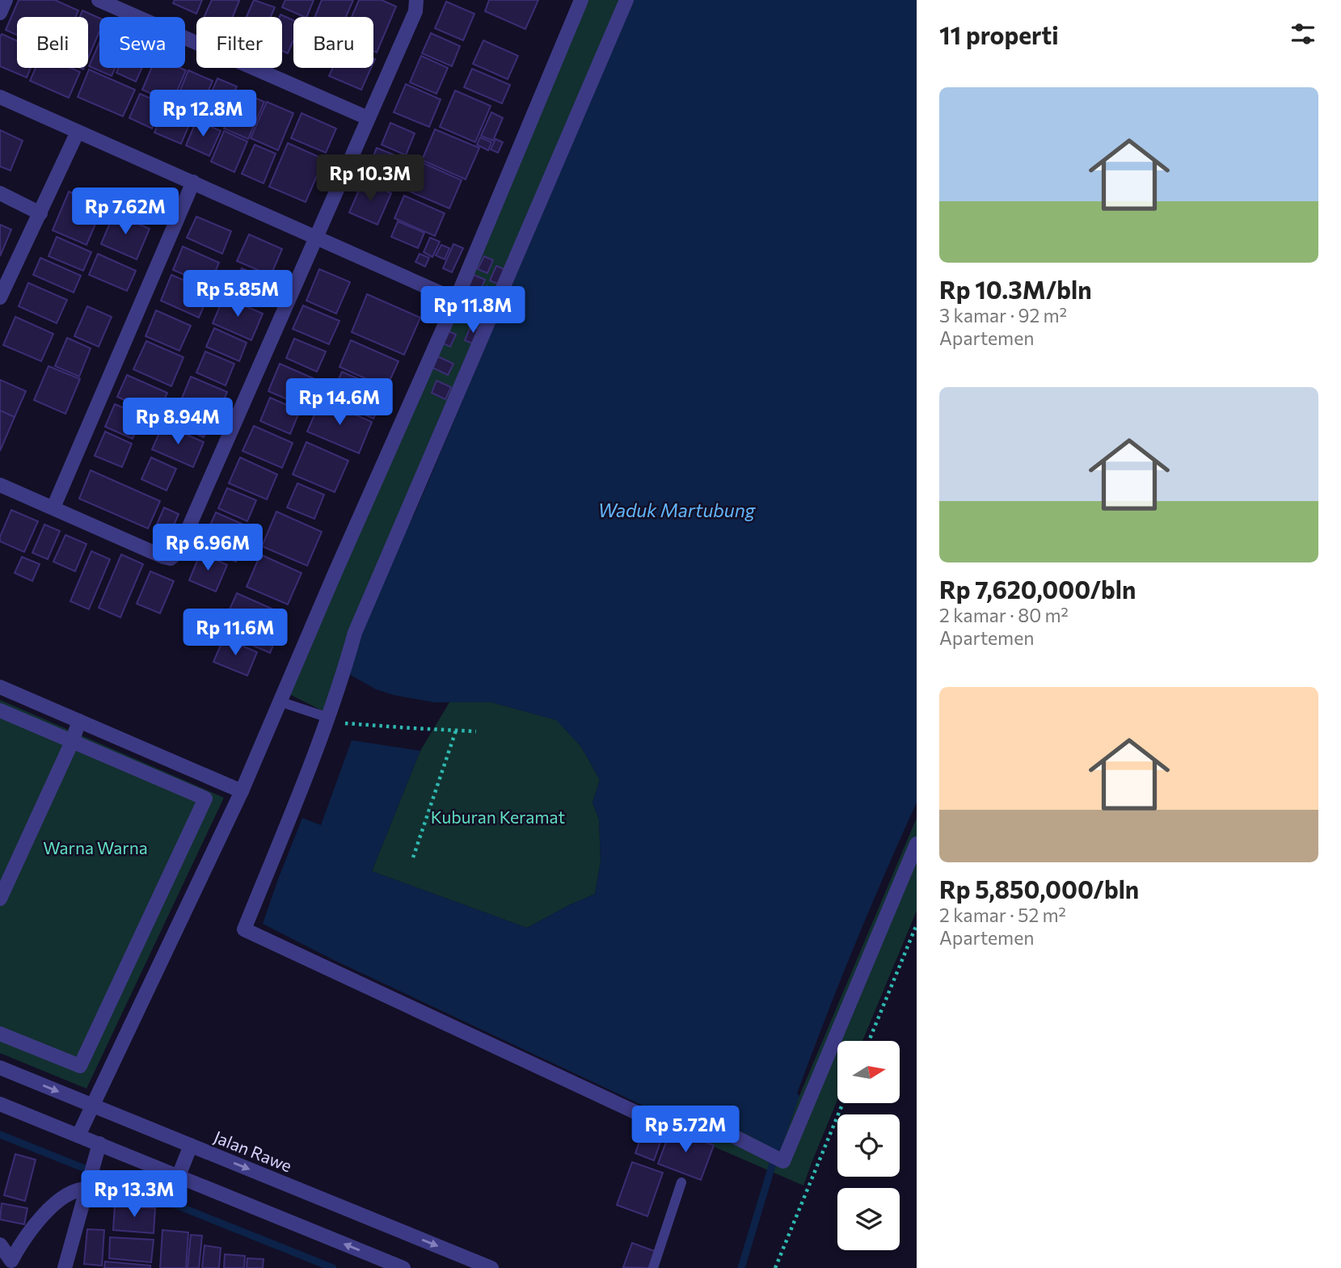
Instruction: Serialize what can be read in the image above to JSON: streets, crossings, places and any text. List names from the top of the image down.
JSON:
{
  "streets": {
    "street": ["Jalan Rawe"]
  },
  "water": ["Waduk Martubung"],
  "parks": ["Kuburan Keramat", "Warna Warna"],
  "north": "right",
  "page": {
    "heading": "11 properti",
    "chip": [
      "Beli",
      "Sewa",
      "Filter",
      "Baru"
    ],
    "list": [
      {
        "name": "Rp 10.3M/bln",
        "note": "3 kamar · 92 m² · Apartemen"
      },
      {
        "name": "Rp 7,620,000/bln",
        "note": "2 kamar · 80 m² · Apartemen"
      },
      {
        "name": "Rp 5,850,000/bln",
        "note": "2 kamar · 52 m² · Apartemen"
      }
    ],
    "price": [
      "Rp 12.8M",
      "Rp 10.3M",
      "Rp 7.62M",
      "Rp 5.85M",
      "Rp 11.8M",
      "Rp 14.6M",
      "Rp 8.94M",
      "Rp 6.96M",
      "Rp 11.6M",
      "Rp 5.72M",
      "Rp 13.3M"
    ]
  }
}
